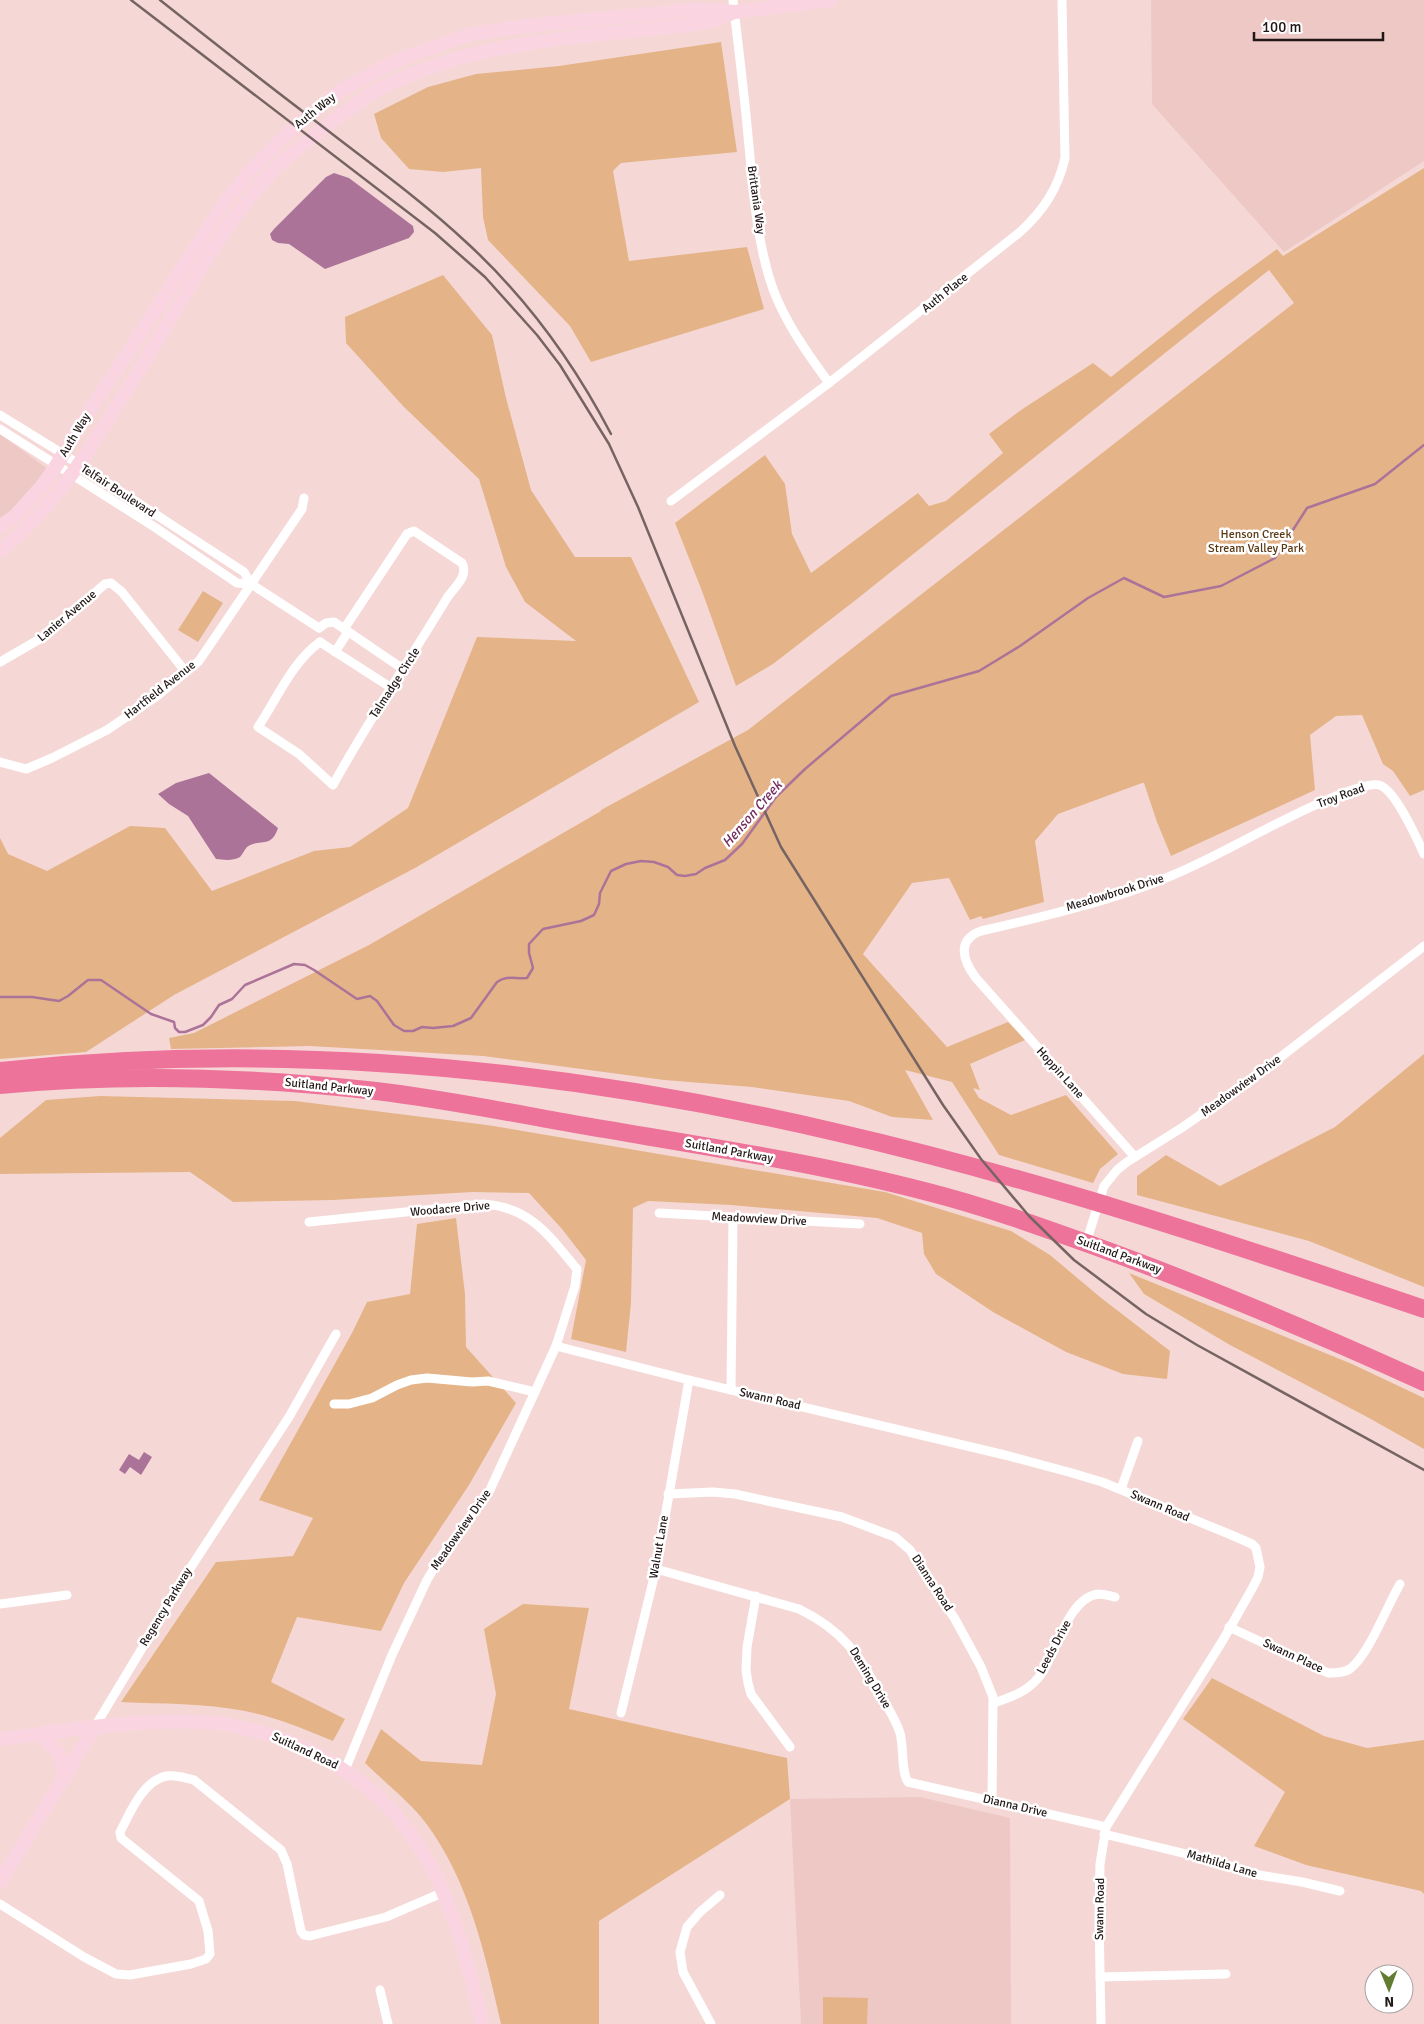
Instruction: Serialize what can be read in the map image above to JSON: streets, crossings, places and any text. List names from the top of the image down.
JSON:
{
  "streets": {
    "highway": ["Suitland Parkway"],
    "street": [
      "Auth Way",
      "Brittania Way",
      "Auth Place",
      "Telfair Boulevard",
      "Lanier Avenue",
      "Talmadge Circle",
      "Hartfield Avenue",
      "Troy Road",
      "Meadowbrook Drive",
      "Hoppin Lane",
      "Meadowview Drive",
      "Woodacre Drive",
      "Swann Road",
      "Walnut Lane",
      "Dianna Road",
      "Regency Parkway",
      "Leeds Drive",
      "Swann Place",
      "Deming Drive",
      "Suitland Road",
      "Dianna Drive",
      "Mathilda Lane"
    ]
  },
  "crossings": [
    ["Auth Way", "Brittania Way"],
    ["Auth Way", "Telfair Boulevard"],
    ["Brittania Way", "Auth Place"],
    ["Telfair Boulevard", "Hartfield Avenue"],
    ["Lanier Avenue", "Hartfield Avenue"],
    ["Troy Road", "Meadowbrook Drive"],
    ["Meadowbrook Drive", "Hoppin Lane"],
    ["Hoppin Lane", "Meadowview Drive"],
    ["Meadowview Drive", "Suitland Parkway"],
    ["Meadowview Drive", "Woodacre Drive"],
    ["Meadowview Drive", "Swann Road"],
    ["Meadowview Drive", "Suitland Road"],
    ["Woodacre Drive", "Swann Road"],
    ["Swann Road", "Walnut Lane"],
    ["Swann Road", "Swann Place"],
    ["Swann Road", "Dianna Drive"],
    ["Swann Road", "Mathilda Lane"],
    ["Walnut Lane", "Dianna Road"],
    ["Walnut Lane", "Deming Drive"],
    ["Dianna Road", "Leeds Drive"],
    ["Dianna Road", "Dianna Drive"],
    ["Regency Parkway", "Suitland Road"],
    ["Deming Drive", "Dianna Drive"],
    ["Dianna Drive", "Mathilda Lane"]
  ],
  "water": ["Henson Creek"],
  "parks": ["Henson Creek Stream Valley Park"],
  "scale_bar": "100 m",
  "north": "bottom"
}
